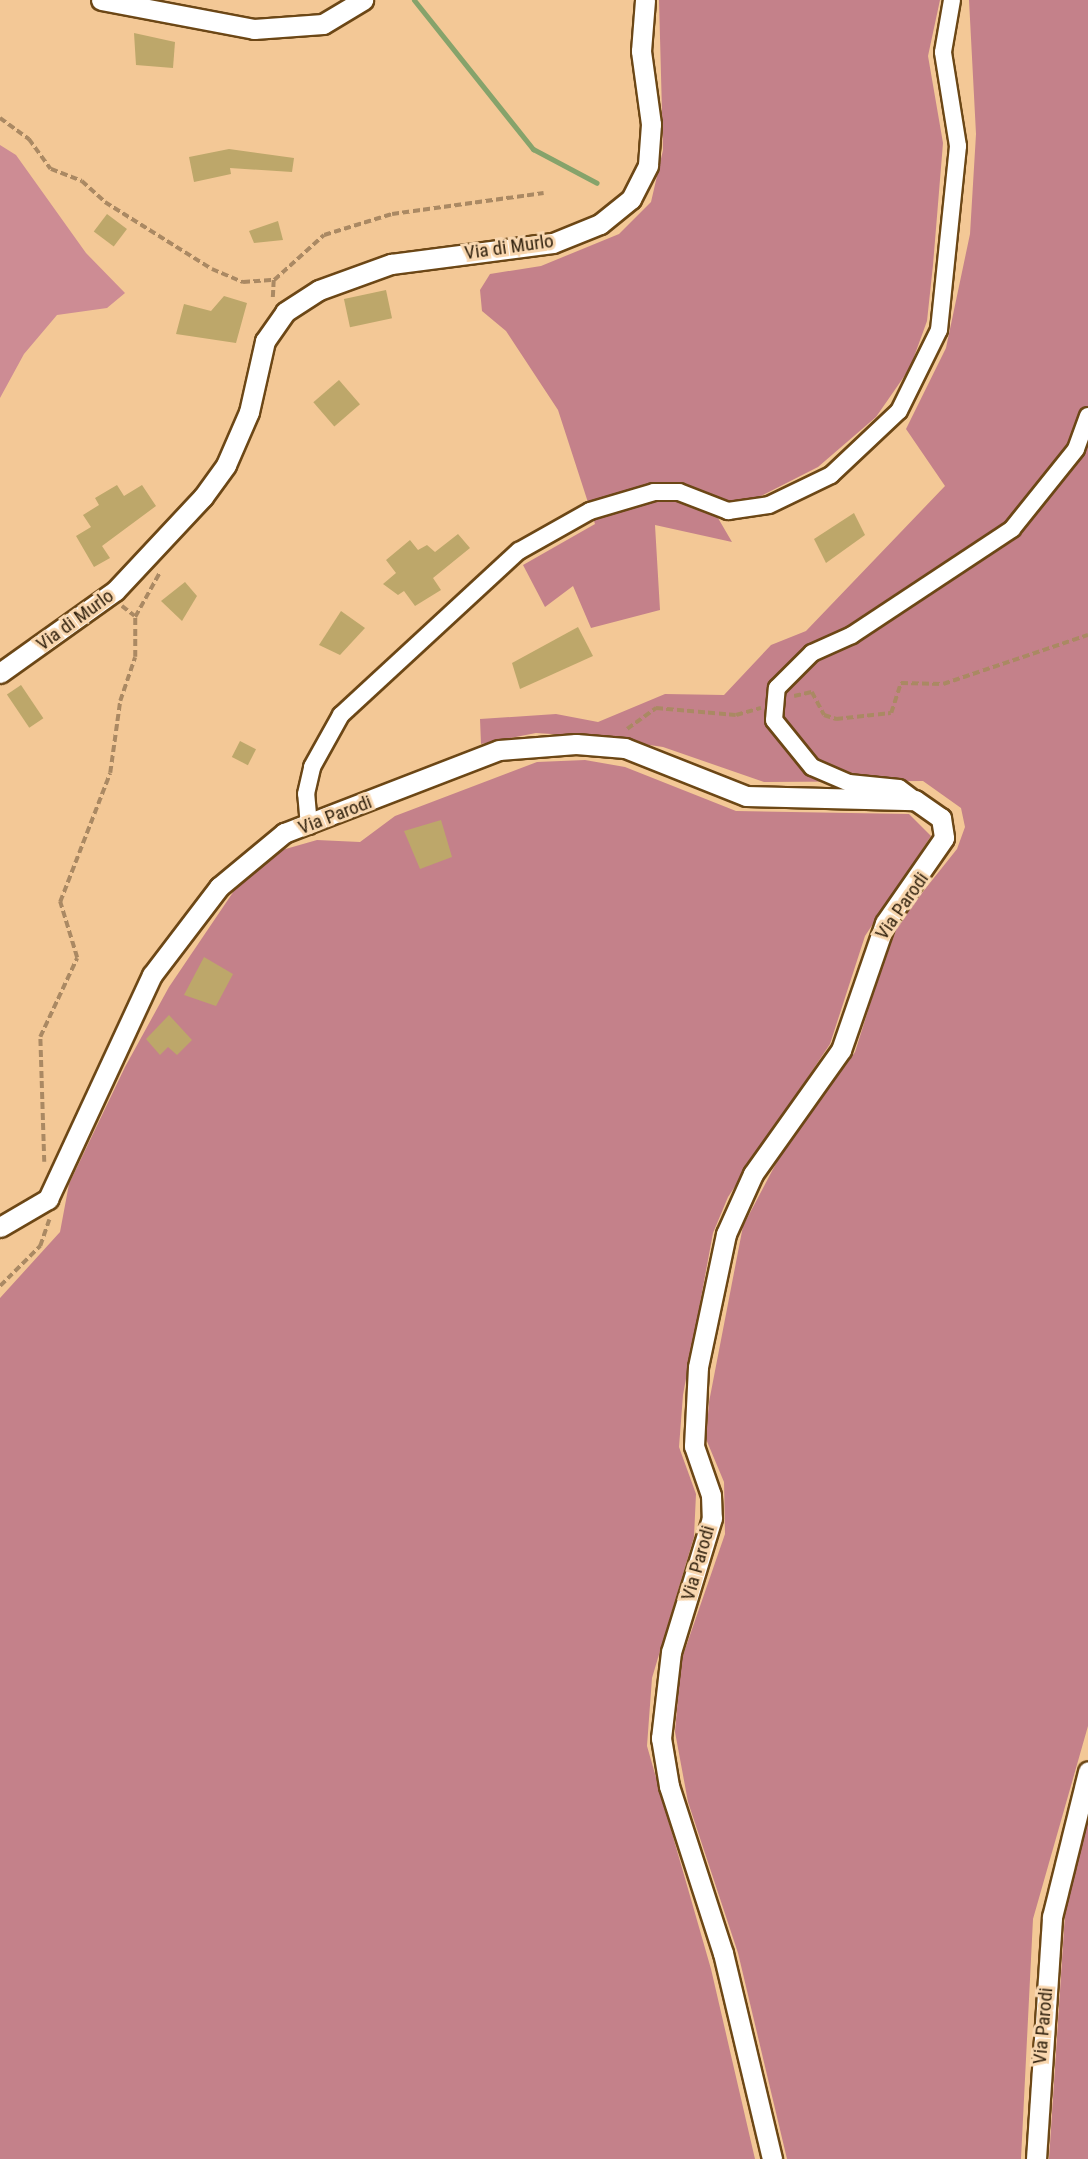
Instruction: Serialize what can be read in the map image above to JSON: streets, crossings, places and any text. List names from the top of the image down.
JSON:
{
  "streets": {
    "street": ["Via di Murlo", "Via Parodi"]
  }
}
